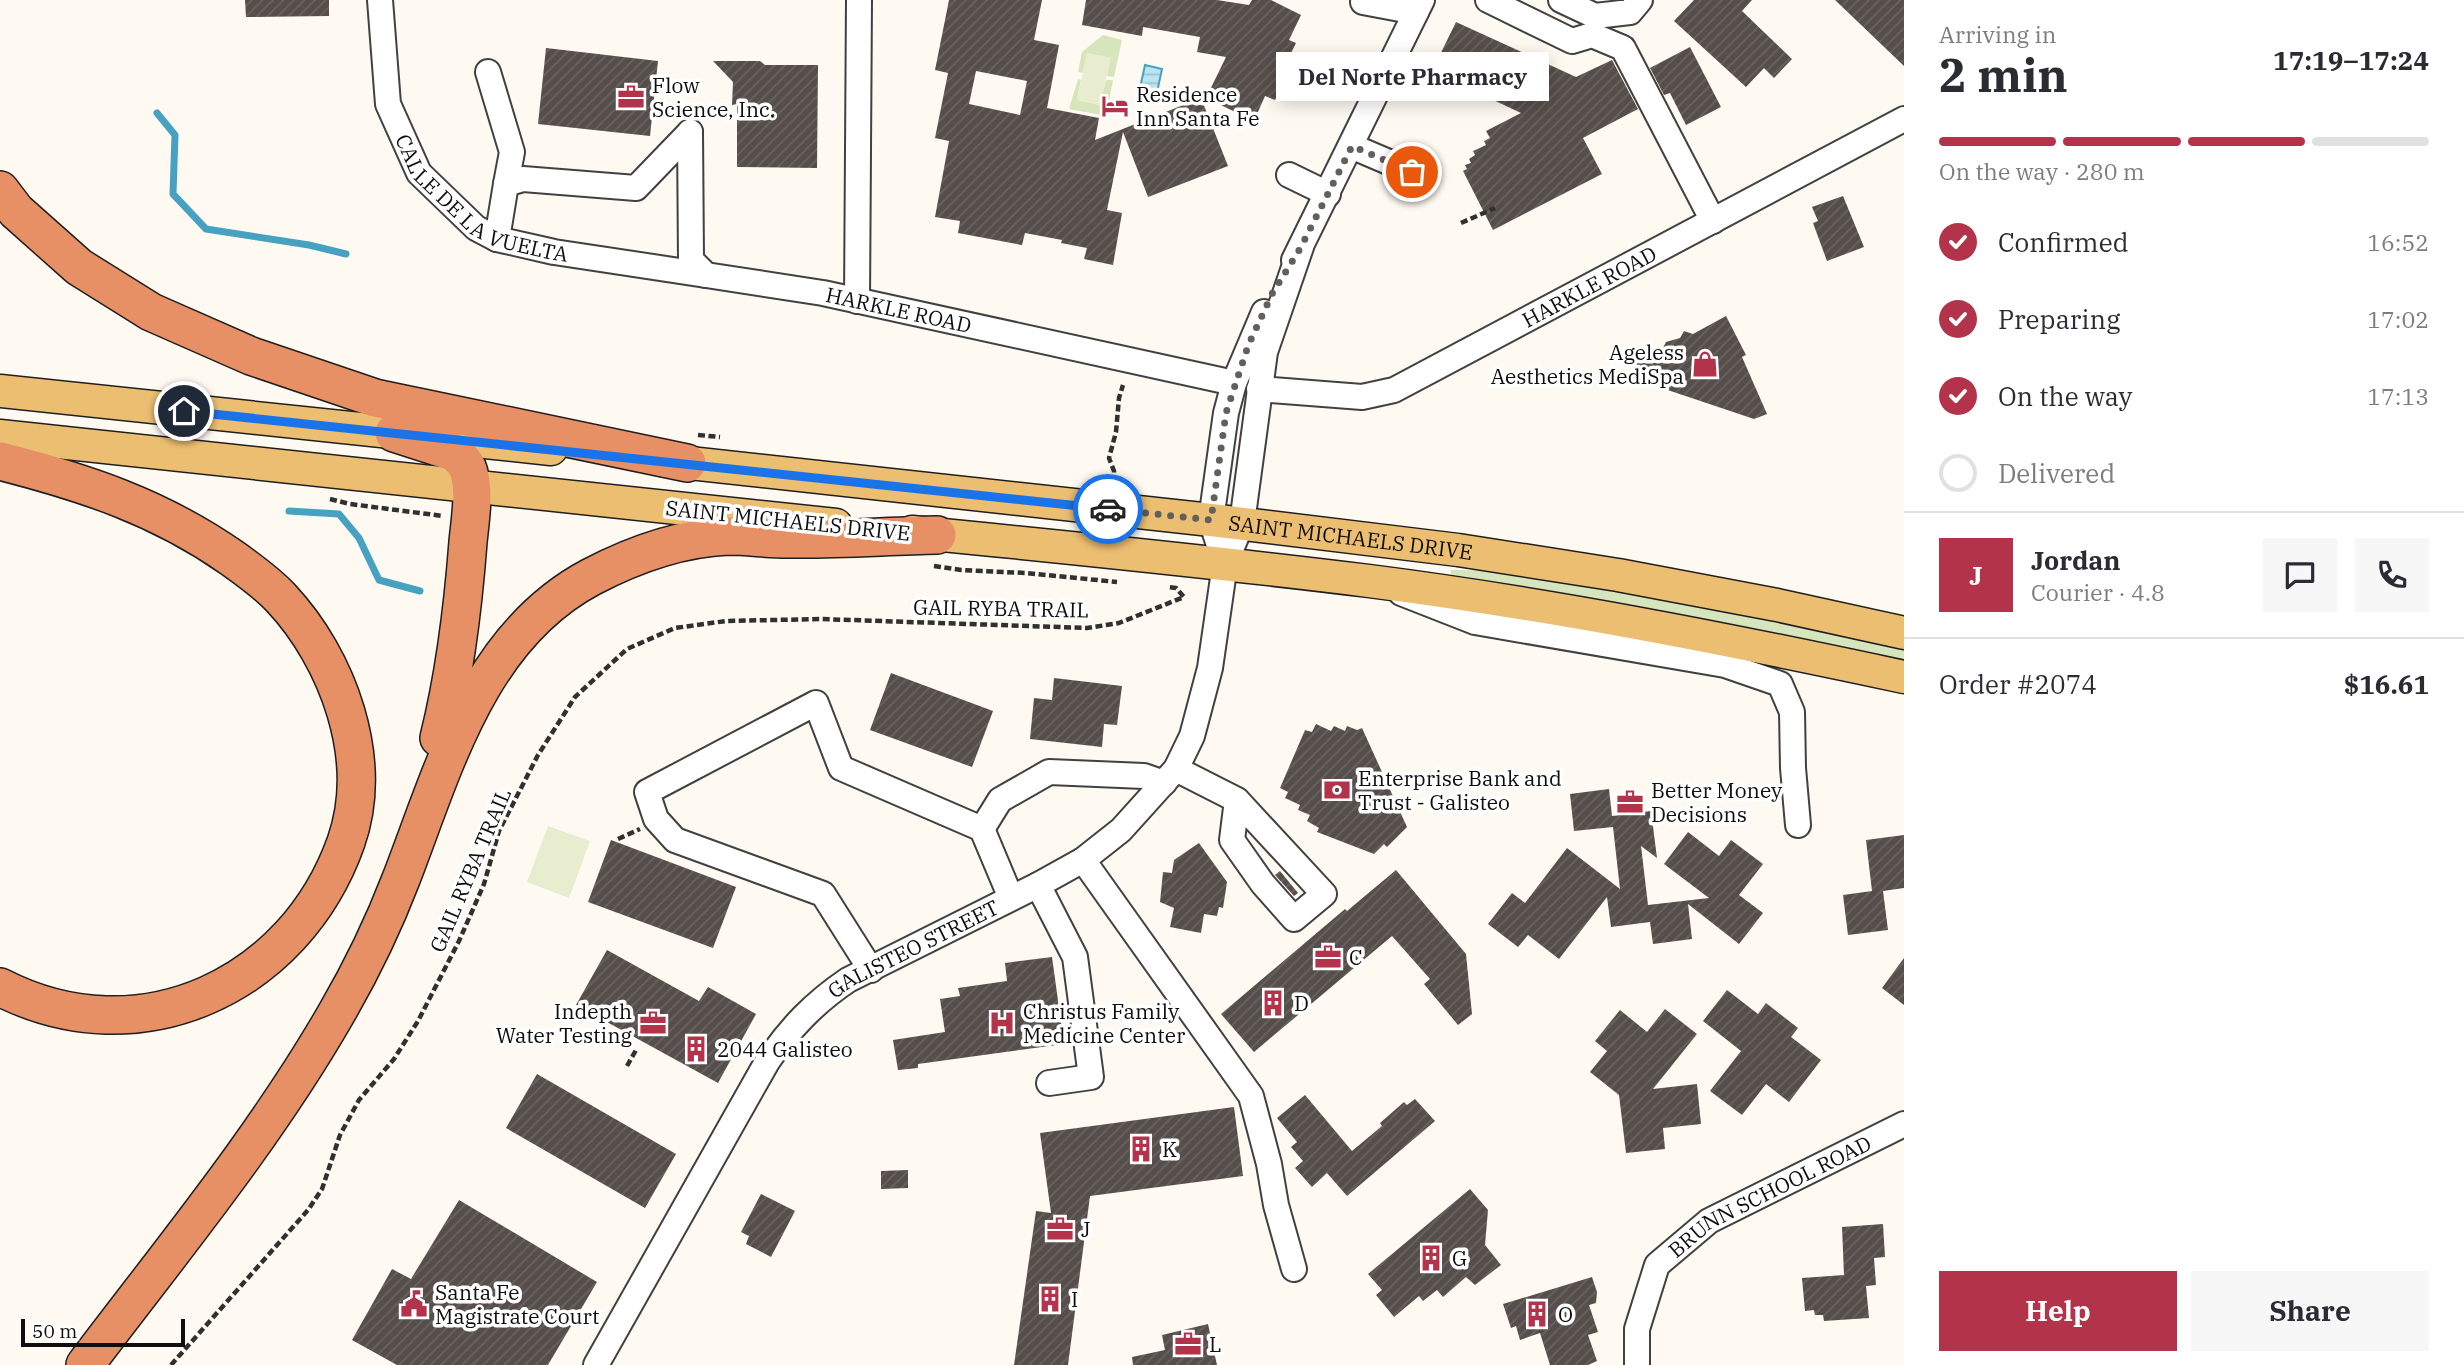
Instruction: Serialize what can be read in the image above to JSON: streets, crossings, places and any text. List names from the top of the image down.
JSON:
{
  "streets": {
    "main road": ["SAINT MICHAELS DRIVE"],
    "street": [
      "CALLE DE LA VUELTA",
      "HARKLE ROAD",
      "GALISTEO STREET",
      "BRUNN SCHOOL ROAD"
    ],
    "path": ["GAIL RYBA TRAIL"]
  },
  "crossings": [
    ["CALLE DE LA VUELTA", "HARKLE ROAD"],
    ["HARKLE ROAD", "GALISTEO STREET"],
    ["SAINT MICHAELS DRIVE", "GALISTEO STREET"]
  ],
  "places": {
    "office": [
      "Flow Science, Inc.",
      "Better Money Decisions",
      "C",
      "Indepth Water Testing",
      "J",
      "L"
    ],
    "hotel": ["Residence Inn Santa Fe"],
    "other": ["Del Norte Pharmacy"],
    "shop": ["Ageless Aesthetics MediSpa"],
    "bank": ["Enterprise Bank and Trust - Galisteo"],
    "building": [
      "D",
      "2044 Galisteo",
      "K",
      "G",
      "I",
      "O"
    ],
    "hospital": ["Christus Family Medicine Center"],
    "public building": ["Santa Fe Magistrate Court"]
  },
  "scale_bar": "50 m",
  "page": {
    "heading": ["2 min", "Arriving in", "17:19–17:24"],
    "panel": [
      "Jordan",
      "Courier · 4.8",
      "Order #2074",
      "$16.61"
    ],
    "bubble": "Del Norte Pharmacy",
    "bar": "On the way · 280 m",
    "list": [
      ["Confirmed", "16:52"],
      ["Preparing", "17:02"],
      ["On the way", "17:13"],
      "Delivered"
    ],
    "round": "J",
    "buttons": ["Help", "Share"],
    "scale": "50 m"
  }
}
